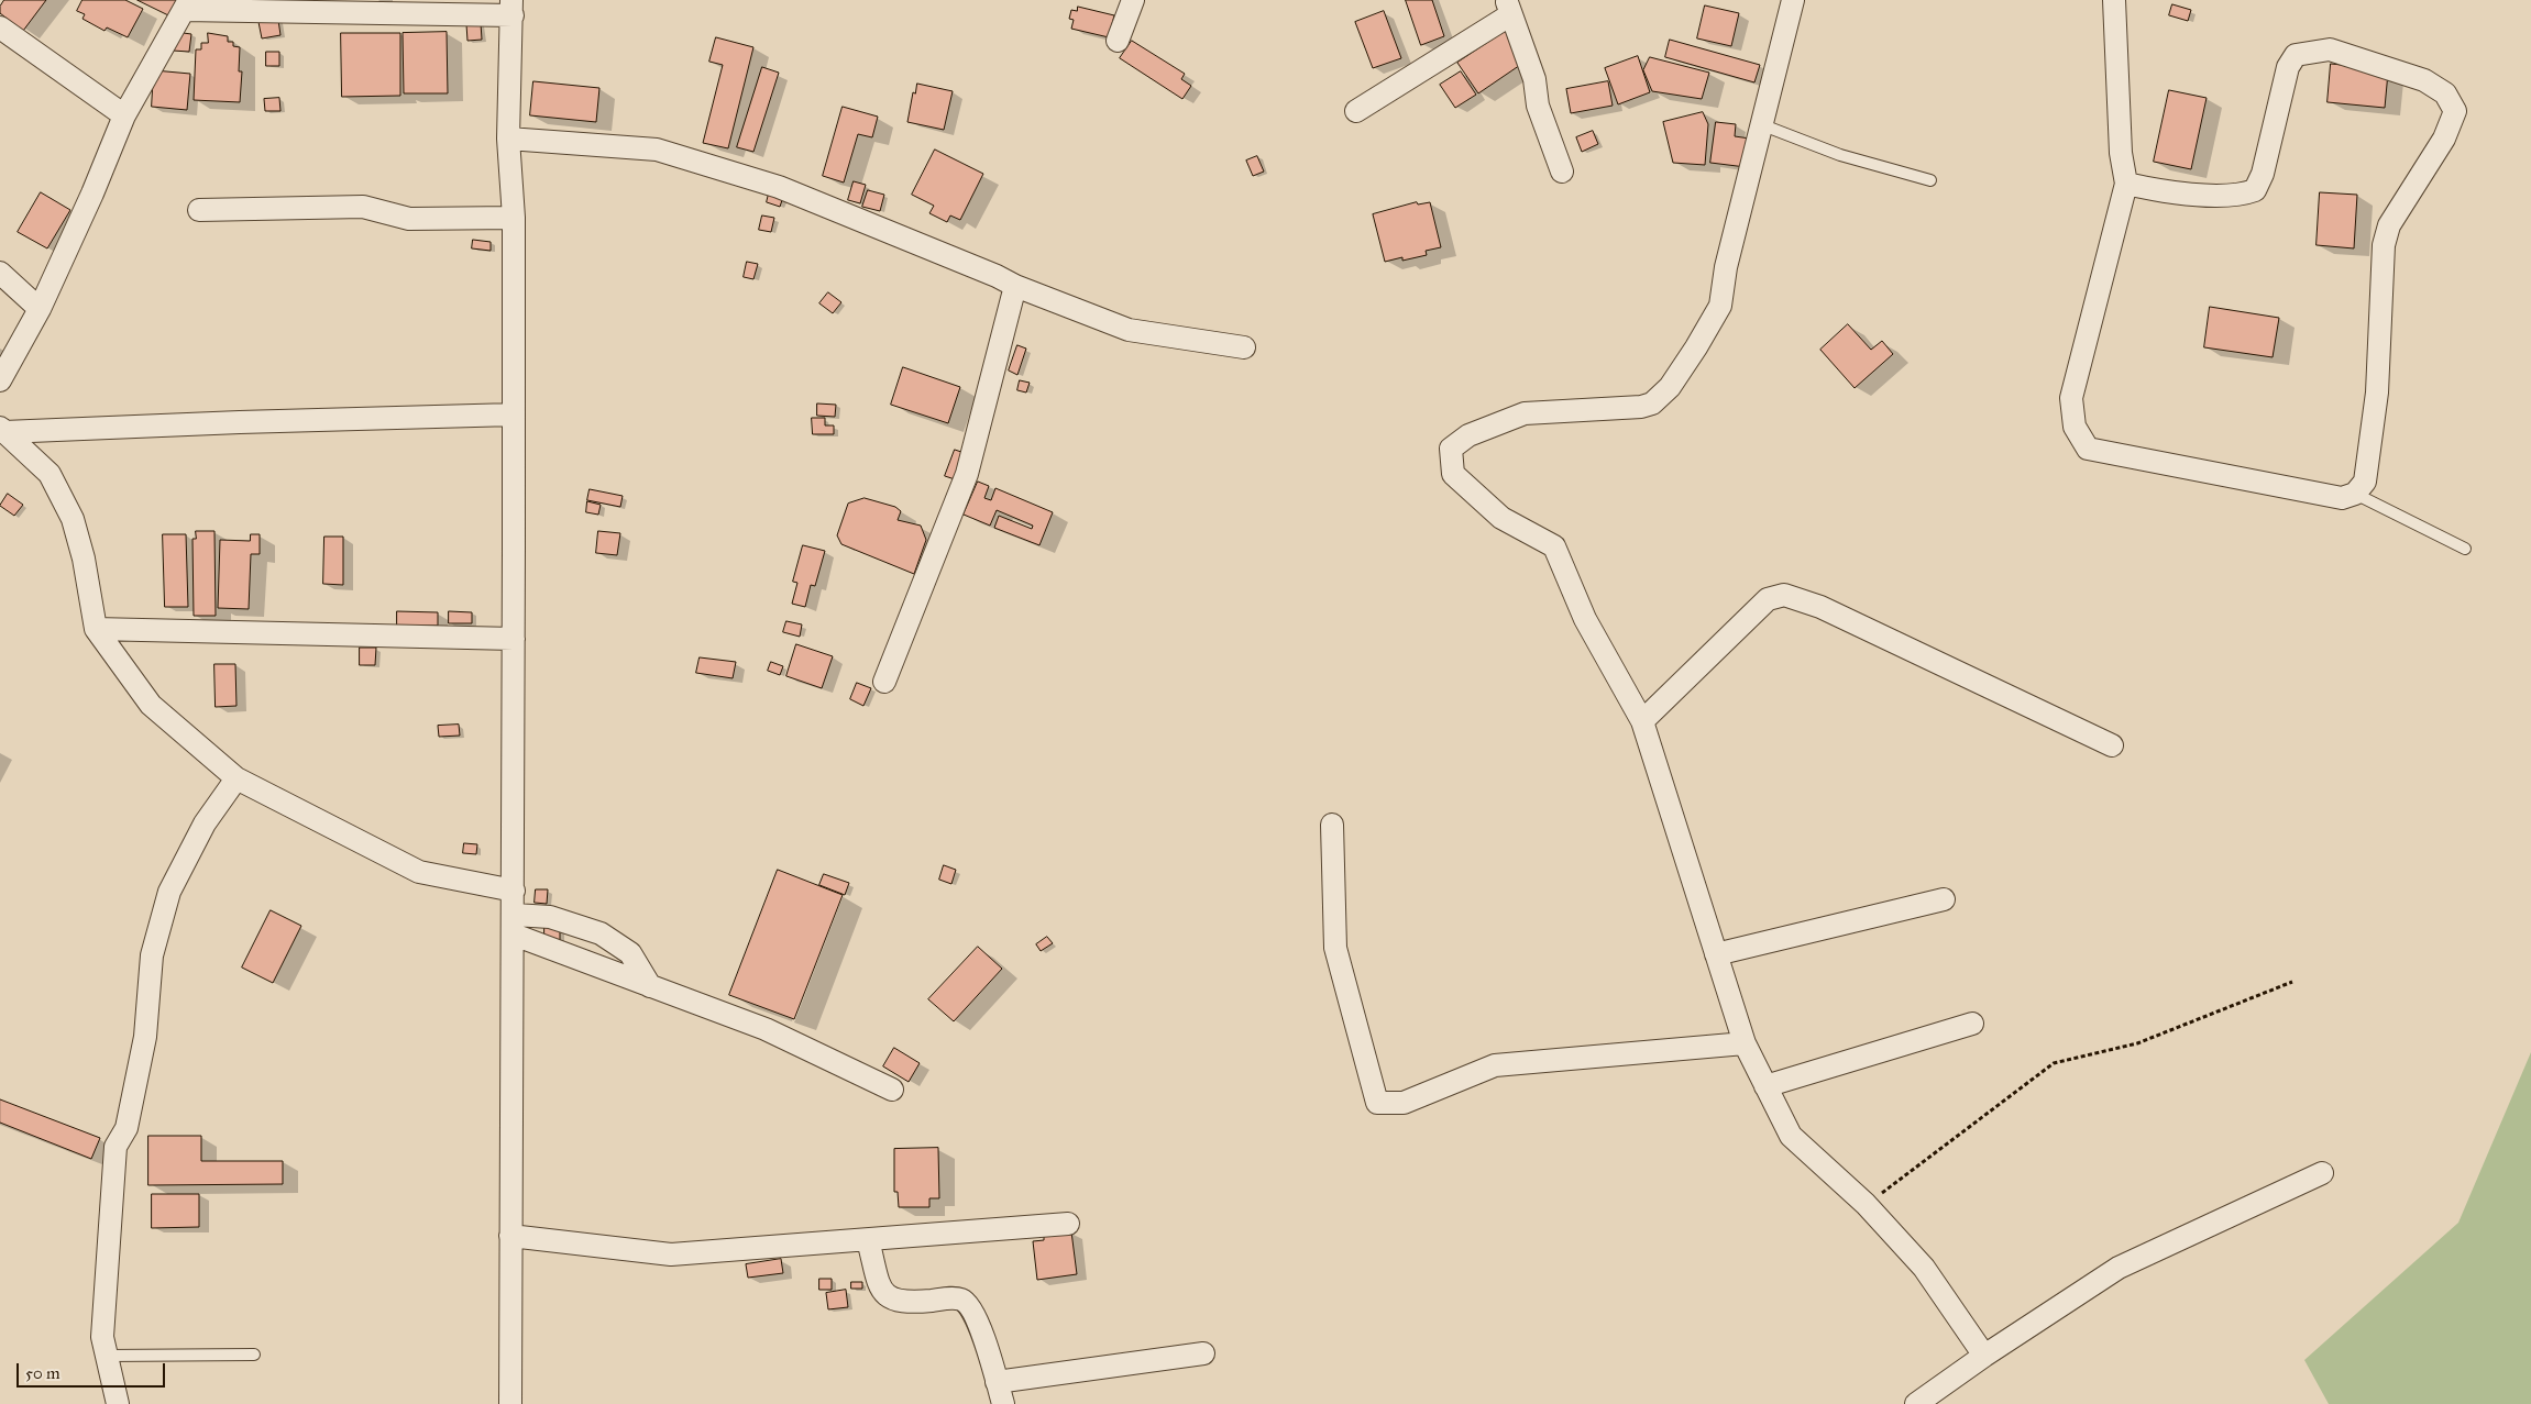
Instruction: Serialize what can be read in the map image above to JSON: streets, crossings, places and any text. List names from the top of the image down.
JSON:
{
  "scale_bar": "50 m"
}
